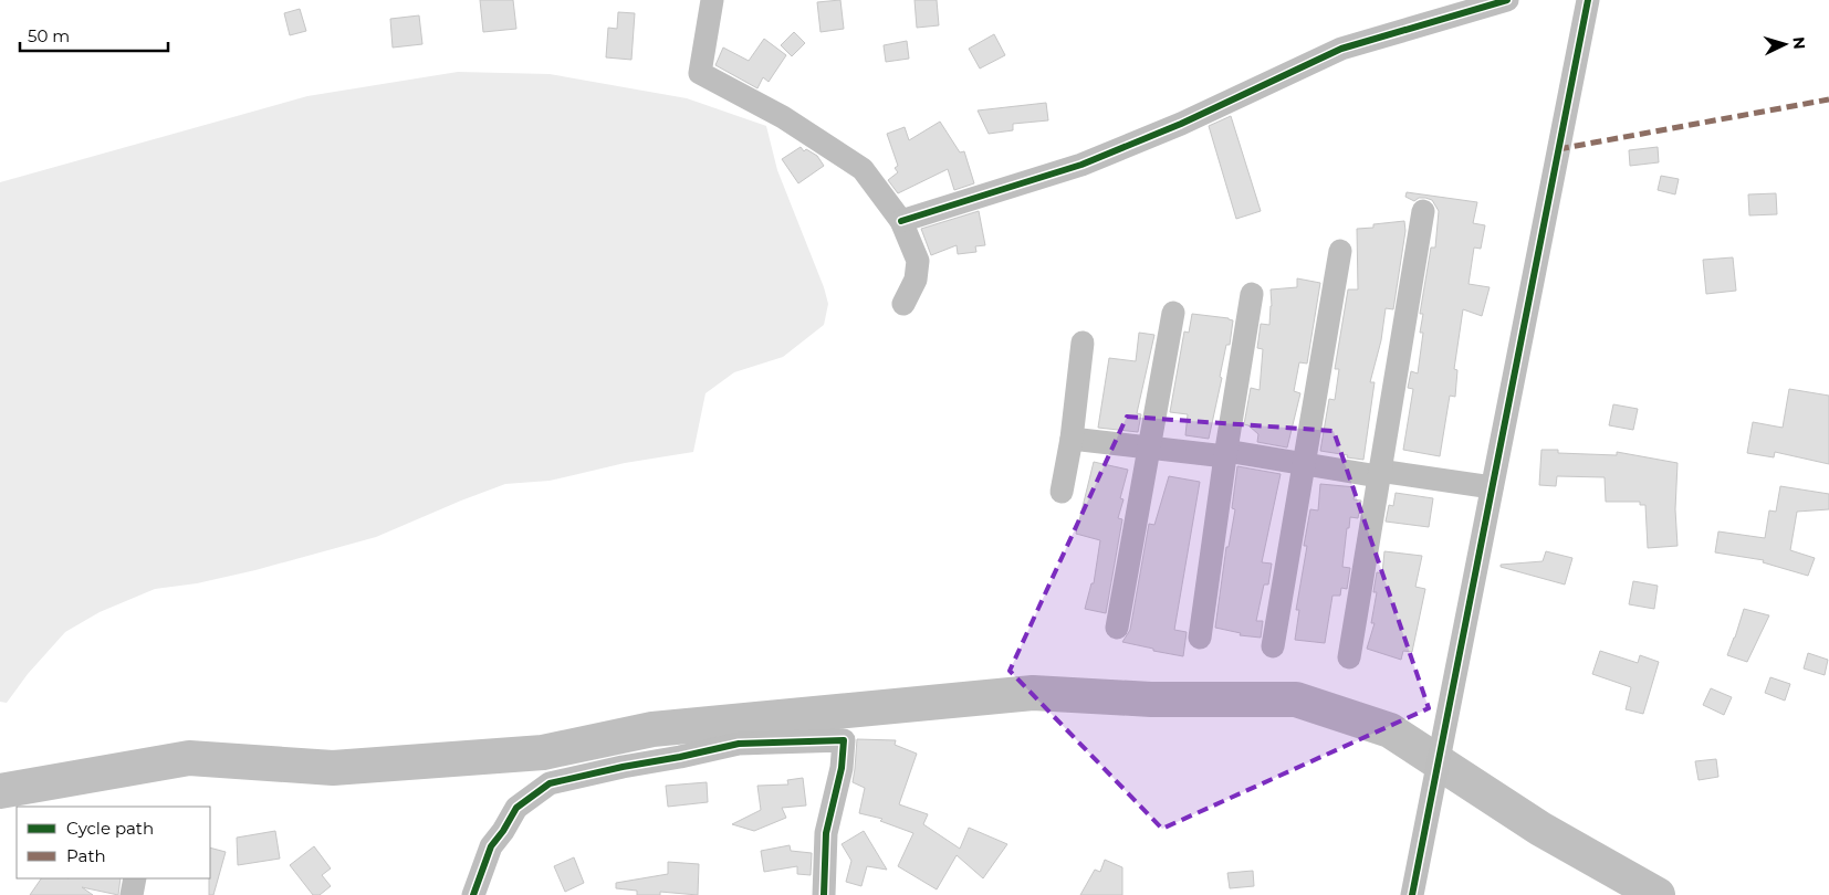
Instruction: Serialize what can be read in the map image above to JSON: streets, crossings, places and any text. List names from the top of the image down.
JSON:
{
  "legend": ["Cycle path", "Path"],
  "scale_bar": "50 m",
  "north": "right"
}
